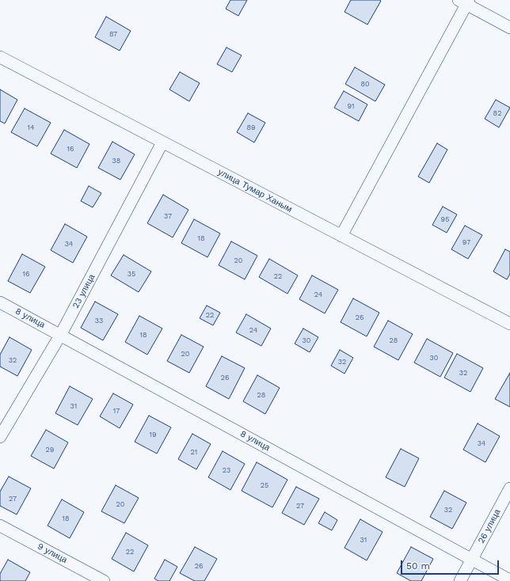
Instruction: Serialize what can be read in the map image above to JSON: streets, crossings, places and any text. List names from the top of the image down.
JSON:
{
  "streets": {
    "street": [
      "улица Тумар Ханым",
      "23 улица",
      "8 улица",
      "26 улица",
      "9 улица"
    ]
  },
  "crossings": [
    ["улица Тумар Ханым", "23 улица"],
    ["23 улица", "8 улица"],
    ["8 улица", "26 улица"]
  ],
  "house_numbers": [
    "87",
    "80",
    "91",
    "82",
    "14",
    "89",
    "16",
    "38",
    "37",
    "95",
    "18",
    "97",
    "34",
    "20",
    "16",
    "35",
    "22",
    "24",
    "22",
    "26",
    "33",
    "24",
    "18",
    "30",
    "28",
    "20",
    "30",
    "32",
    "32",
    "32",
    "26",
    "28",
    "31",
    "17",
    "19",
    "34",
    "29",
    "21",
    "23",
    "25",
    "27",
    "20",
    "27",
    "32",
    "18",
    "31",
    "22",
    "26"
  ],
  "scale_bar": "50 m"
}
